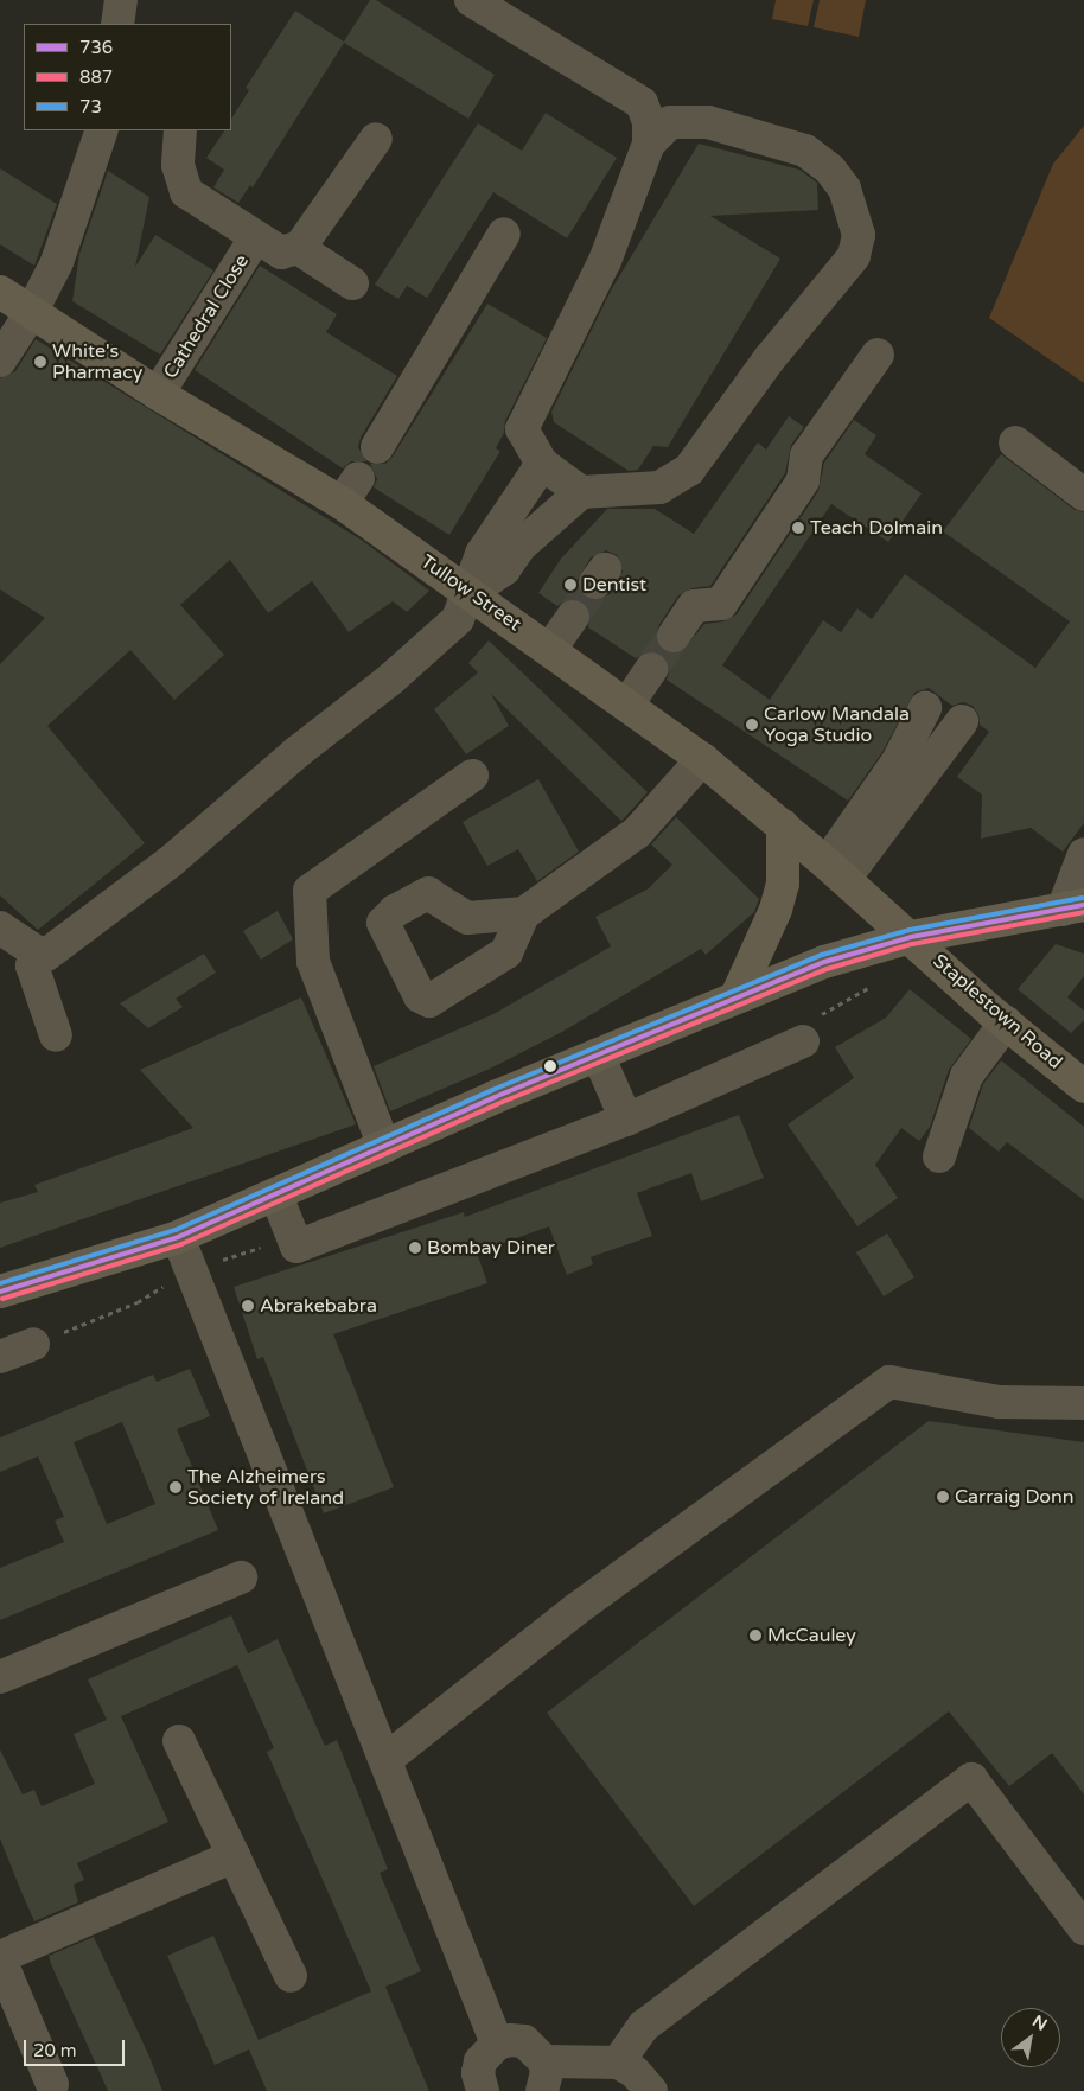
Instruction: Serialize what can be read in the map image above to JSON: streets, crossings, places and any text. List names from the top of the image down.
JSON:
{
  "streets": {
    "main road": ["Tullow Street", "Staplestown Road"],
    "street": ["Cathedral Close"]
  },
  "crossings": [
    ["Cathedral Close", "Tullow Street"],
    ["Tullow Street", "Staplestown Road"]
  ],
  "places": [
    "White's Pharmacy",
    "Teach Dolmain",
    "Dentist",
    "Carlow Mandala Yoga Studio",
    "Bombay Diner",
    "Abrakebabra",
    "The Alzheimers Society of Ireland",
    "Carraig Donn",
    "McCauley"
  ],
  "lines": ["transit line 73", "transit line 736", "transit line 887"],
  "legend": ["736", "887", "73"],
  "scale_bar": "20 m",
  "north": "top right"
}
